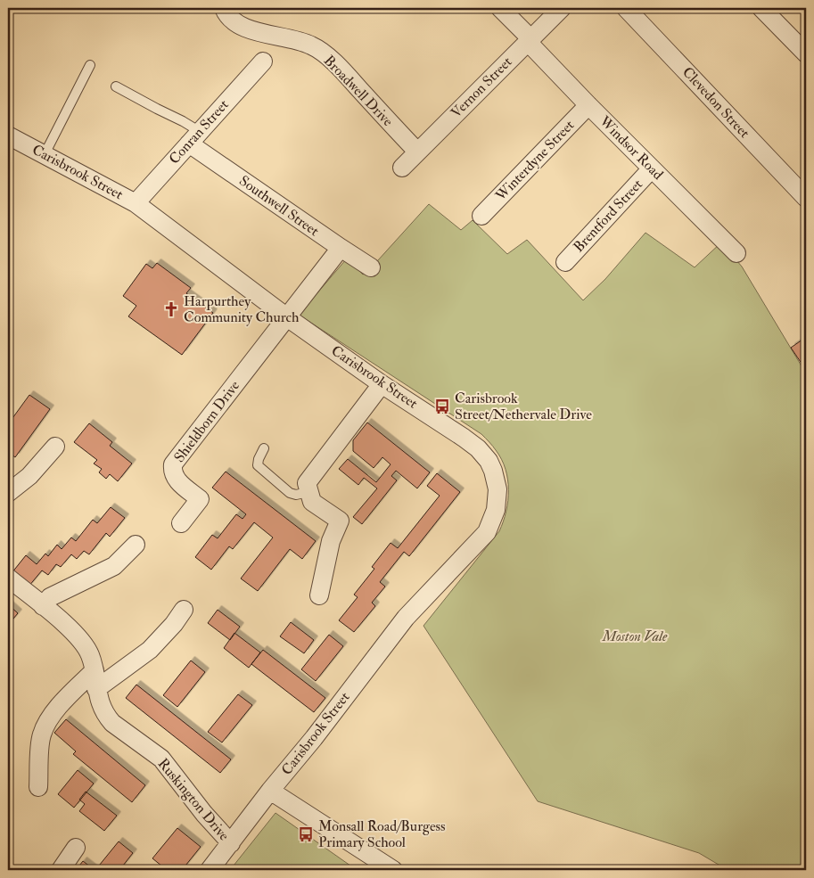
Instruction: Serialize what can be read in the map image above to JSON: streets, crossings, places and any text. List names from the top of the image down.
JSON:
{
  "streets": {
    "street": [
      "Vernon Street",
      "Broadwell Drive",
      "Clevedon Street",
      "Conran Street",
      "Windsor Road",
      "Winterdyne Street",
      "Carisbrook Street",
      "Southwell Street",
      "Brentford Street",
      "Shieldborn Drive",
      "Ruskington Drive"
    ]
  },
  "crossings": [
    ["Vernon Street", "Broadwell Drive"],
    ["Vernon Street", "Windsor Road"],
    ["Conran Street", "Carisbrook Street"],
    ["Conran Street", "Southwell Street"],
    ["Windsor Road", "Winterdyne Street"],
    ["Windsor Road", "Brentford Street"],
    ["Carisbrook Street", "Shieldborn Drive"],
    ["Carisbrook Street", "Ruskington Drive"]
  ],
  "parks": ["Moston Vale"],
  "places": {
    "church": ["Harpurthey Community Church"],
    "bus stop": ["Carisbrook Street/Nethervale Drive", "Monsall Road/Burgess Primary School"]
  }
}
